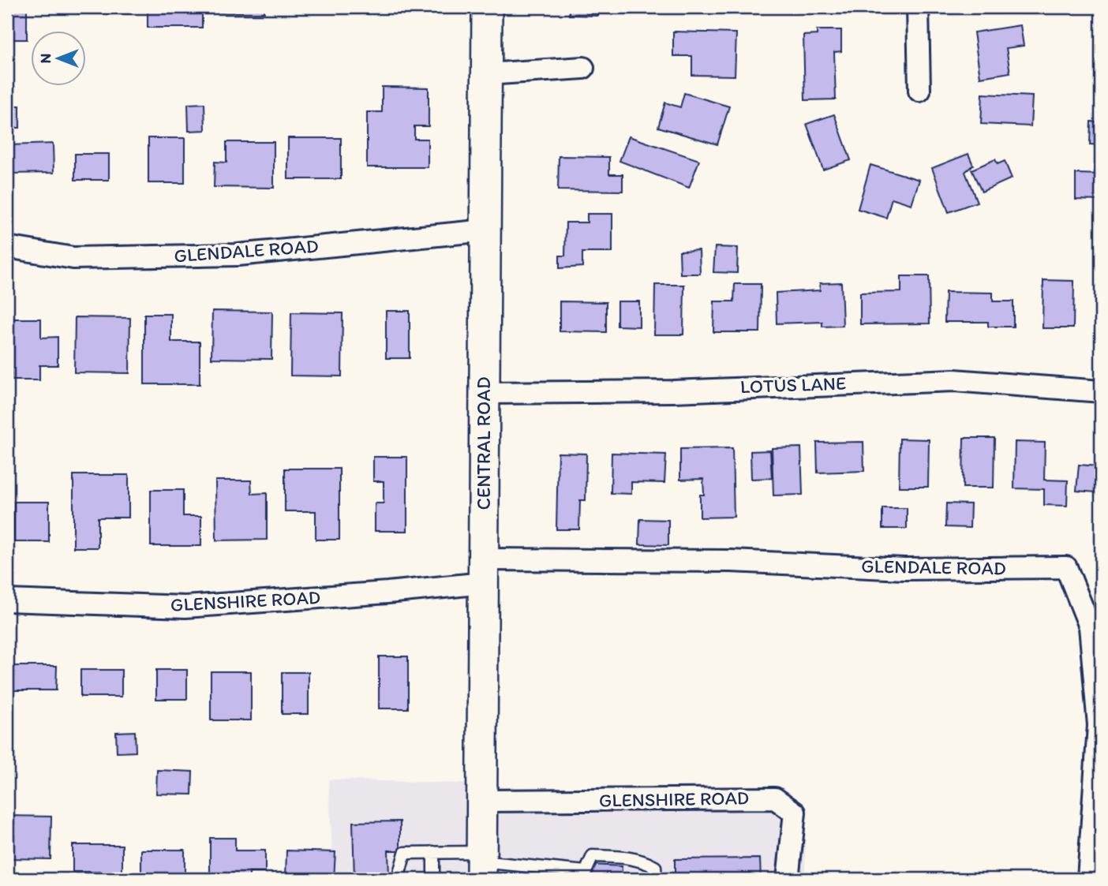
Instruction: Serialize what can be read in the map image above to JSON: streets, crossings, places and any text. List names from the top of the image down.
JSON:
{
  "streets": {
    "main road": ["CENTRAL ROAD"],
    "street": ["GLENDALE ROAD", "LOTUS LANE", "GLENSHIRE ROAD"]
  },
  "crossings": [
    ["GLENDALE ROAD", "CENTRAL ROAD"],
    ["GLENDALE ROAD", "GLENSHIRE ROAD"],
    ["LOTUS LANE", "CENTRAL ROAD"],
    ["CENTRAL ROAD", "GLENSHIRE ROAD"]
  ],
  "north": "left"
}
